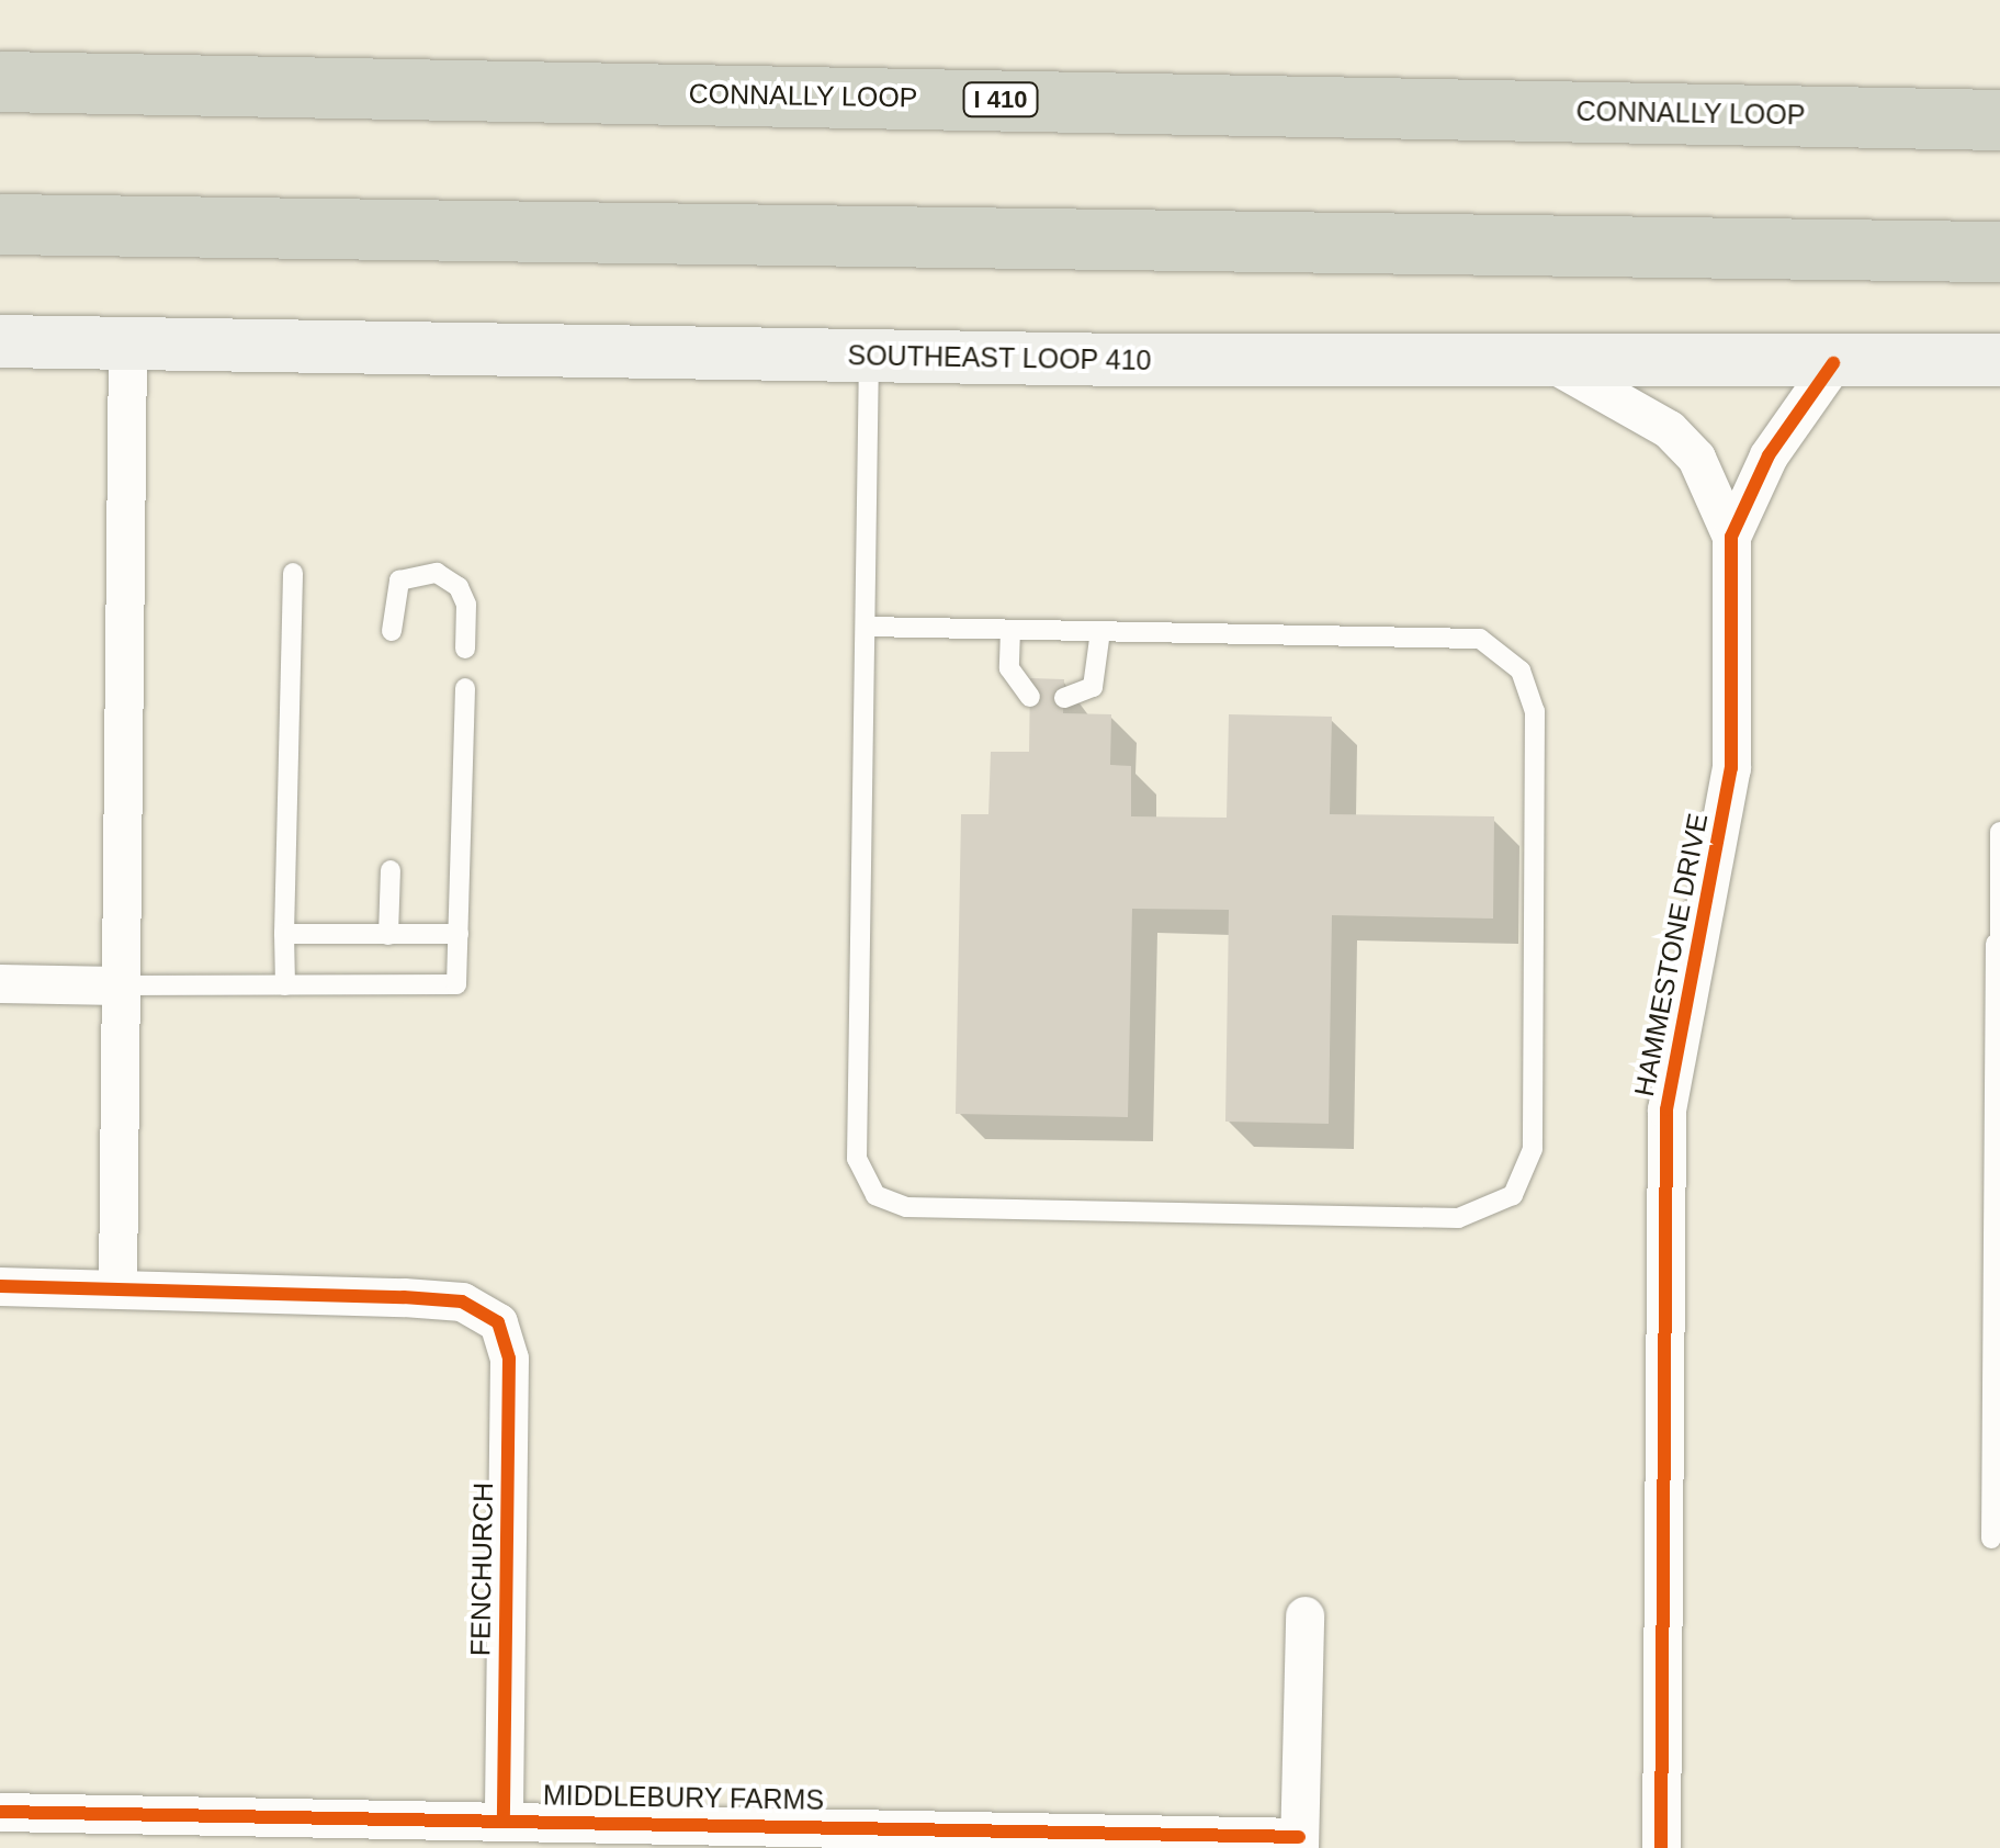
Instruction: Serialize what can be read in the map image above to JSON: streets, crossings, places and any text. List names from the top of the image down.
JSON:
{
  "streets": {
    "highway": ["CONNALLY LOOP", "I 410"],
    "main road": ["SOUTHEAST LOOP 410"],
    "street": ["HAMMESTONE DRIVE", "FENCHURCH", "MIDDLEBURY FARMS"]
  },
  "crossings": [
    ["SOUTHEAST LOOP 410", "HAMMESTONE DRIVE"],
    ["FENCHURCH", "MIDDLEBURY FARMS"]
  ]
}
